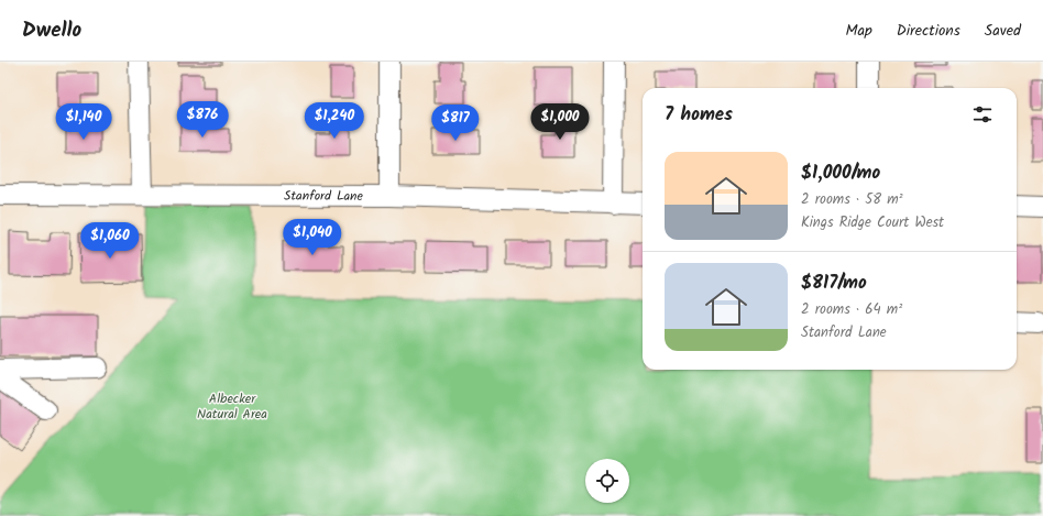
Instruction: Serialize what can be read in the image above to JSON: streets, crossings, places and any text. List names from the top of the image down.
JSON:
{
  "streets": {
    "street": ["Stanford Lane"]
  },
  "parks": ["Albecker Natural Area"],
  "page": {
    "header": "Dwello",
    "nav": ["Map", "Directions", "Saved"],
    "heading": "7 homes",
    "price": [
      "$876",
      "$1,240",
      "$1,140",
      "$1,000",
      "$817",
      "$1,040",
      "$1,060"
    ],
    "list": [
      {
        "name": "$1,000/mo",
        "note": "2 rooms · 58 m² · Kings Ridge Court West"
      },
      {
        "name": "$817/mo",
        "note": "2 rooms · 64 m² · Stanford Lane"
      }
    ]
  }
}
